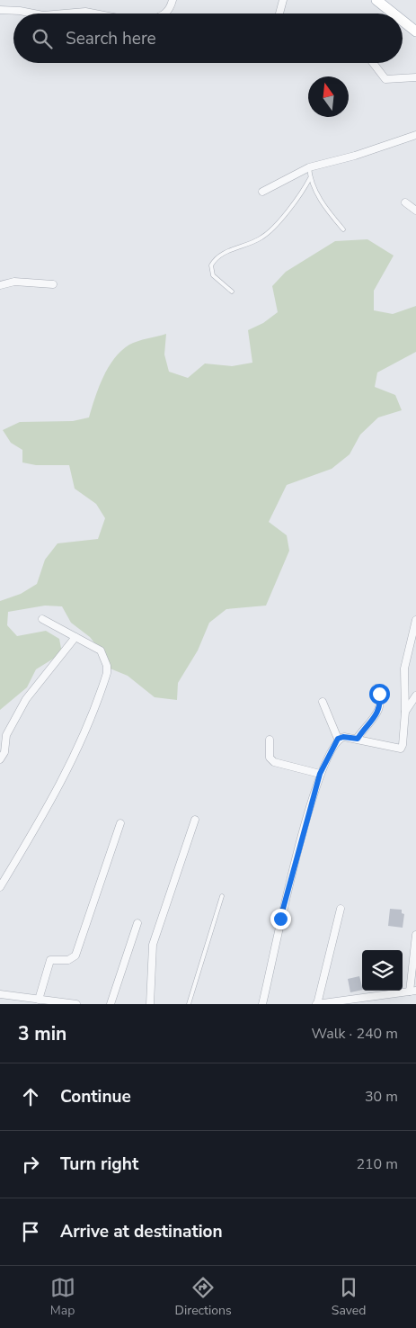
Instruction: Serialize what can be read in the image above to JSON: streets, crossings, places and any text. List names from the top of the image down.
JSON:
{
  "north": "top",
  "page": {
    "search": "Search here",
    "heading": ["3 min", "Walk · 240 m"],
    "list": [
      ["Continue", "30 m"],
      ["Turn right", "210 m"],
      "Arrive at destination"
    ],
    "nav": ["Map", "Directions", "Saved"]
  }
}
